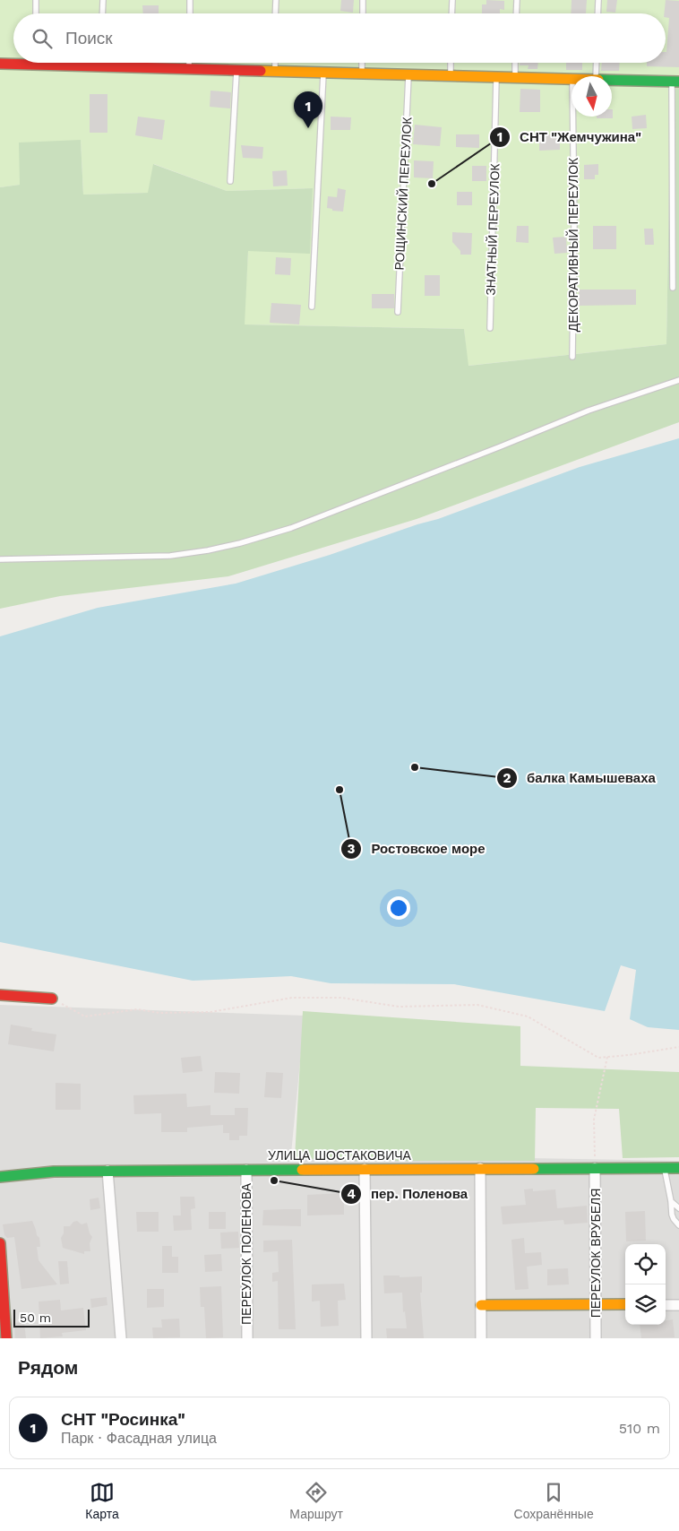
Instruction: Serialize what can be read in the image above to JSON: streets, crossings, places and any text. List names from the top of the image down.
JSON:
{
  "streets": {
    "street": ["УЛИЦА ШОСТАКОВИЧА", "ПЕРЕУЛОК ВРУБЕЛЯ", "ПЕРЕУЛОК ПОЛЕНОВА"],
    "lane": ["РОЩИНСКИЙ ПЕРЕУЛОК", "ЗНАТНЫЙ ПЕРЕУЛОК", "ДЕКОРАТИВНЫЙ ПЕРЕУЛОК"]
  },
  "crossings": [
    ["УЛИЦА ШОСТАКОВИЧА", "ПЕРЕУЛОК ВРУБЕЛЯ"],
    ["УЛИЦА ШОСТАКОВИЧА", "ПЕРЕУЛОК ПОЛЕНОВА"]
  ],
  "places": [
    "СНТ \"Жемчужина\"",
    "балка Камышеваха",
    "Ростовское море",
    "пер. Поленова"
  ],
  "scale_bar": "50 m",
  "north": "bottom",
  "page": {
    "search": "Поиск",
    "pins": "1",
    "scale": "50 m",
    "heading": "Рядом",
    "list": [
      {
        "mark": "1",
        "name": "СНТ \"Росинка\"",
        "note": "Парк · Фасадная улица",
        "value": "510 m"
      }
    ],
    "nav": ["Карта", "Маршрут", "Сохранённые"]
  }
}
